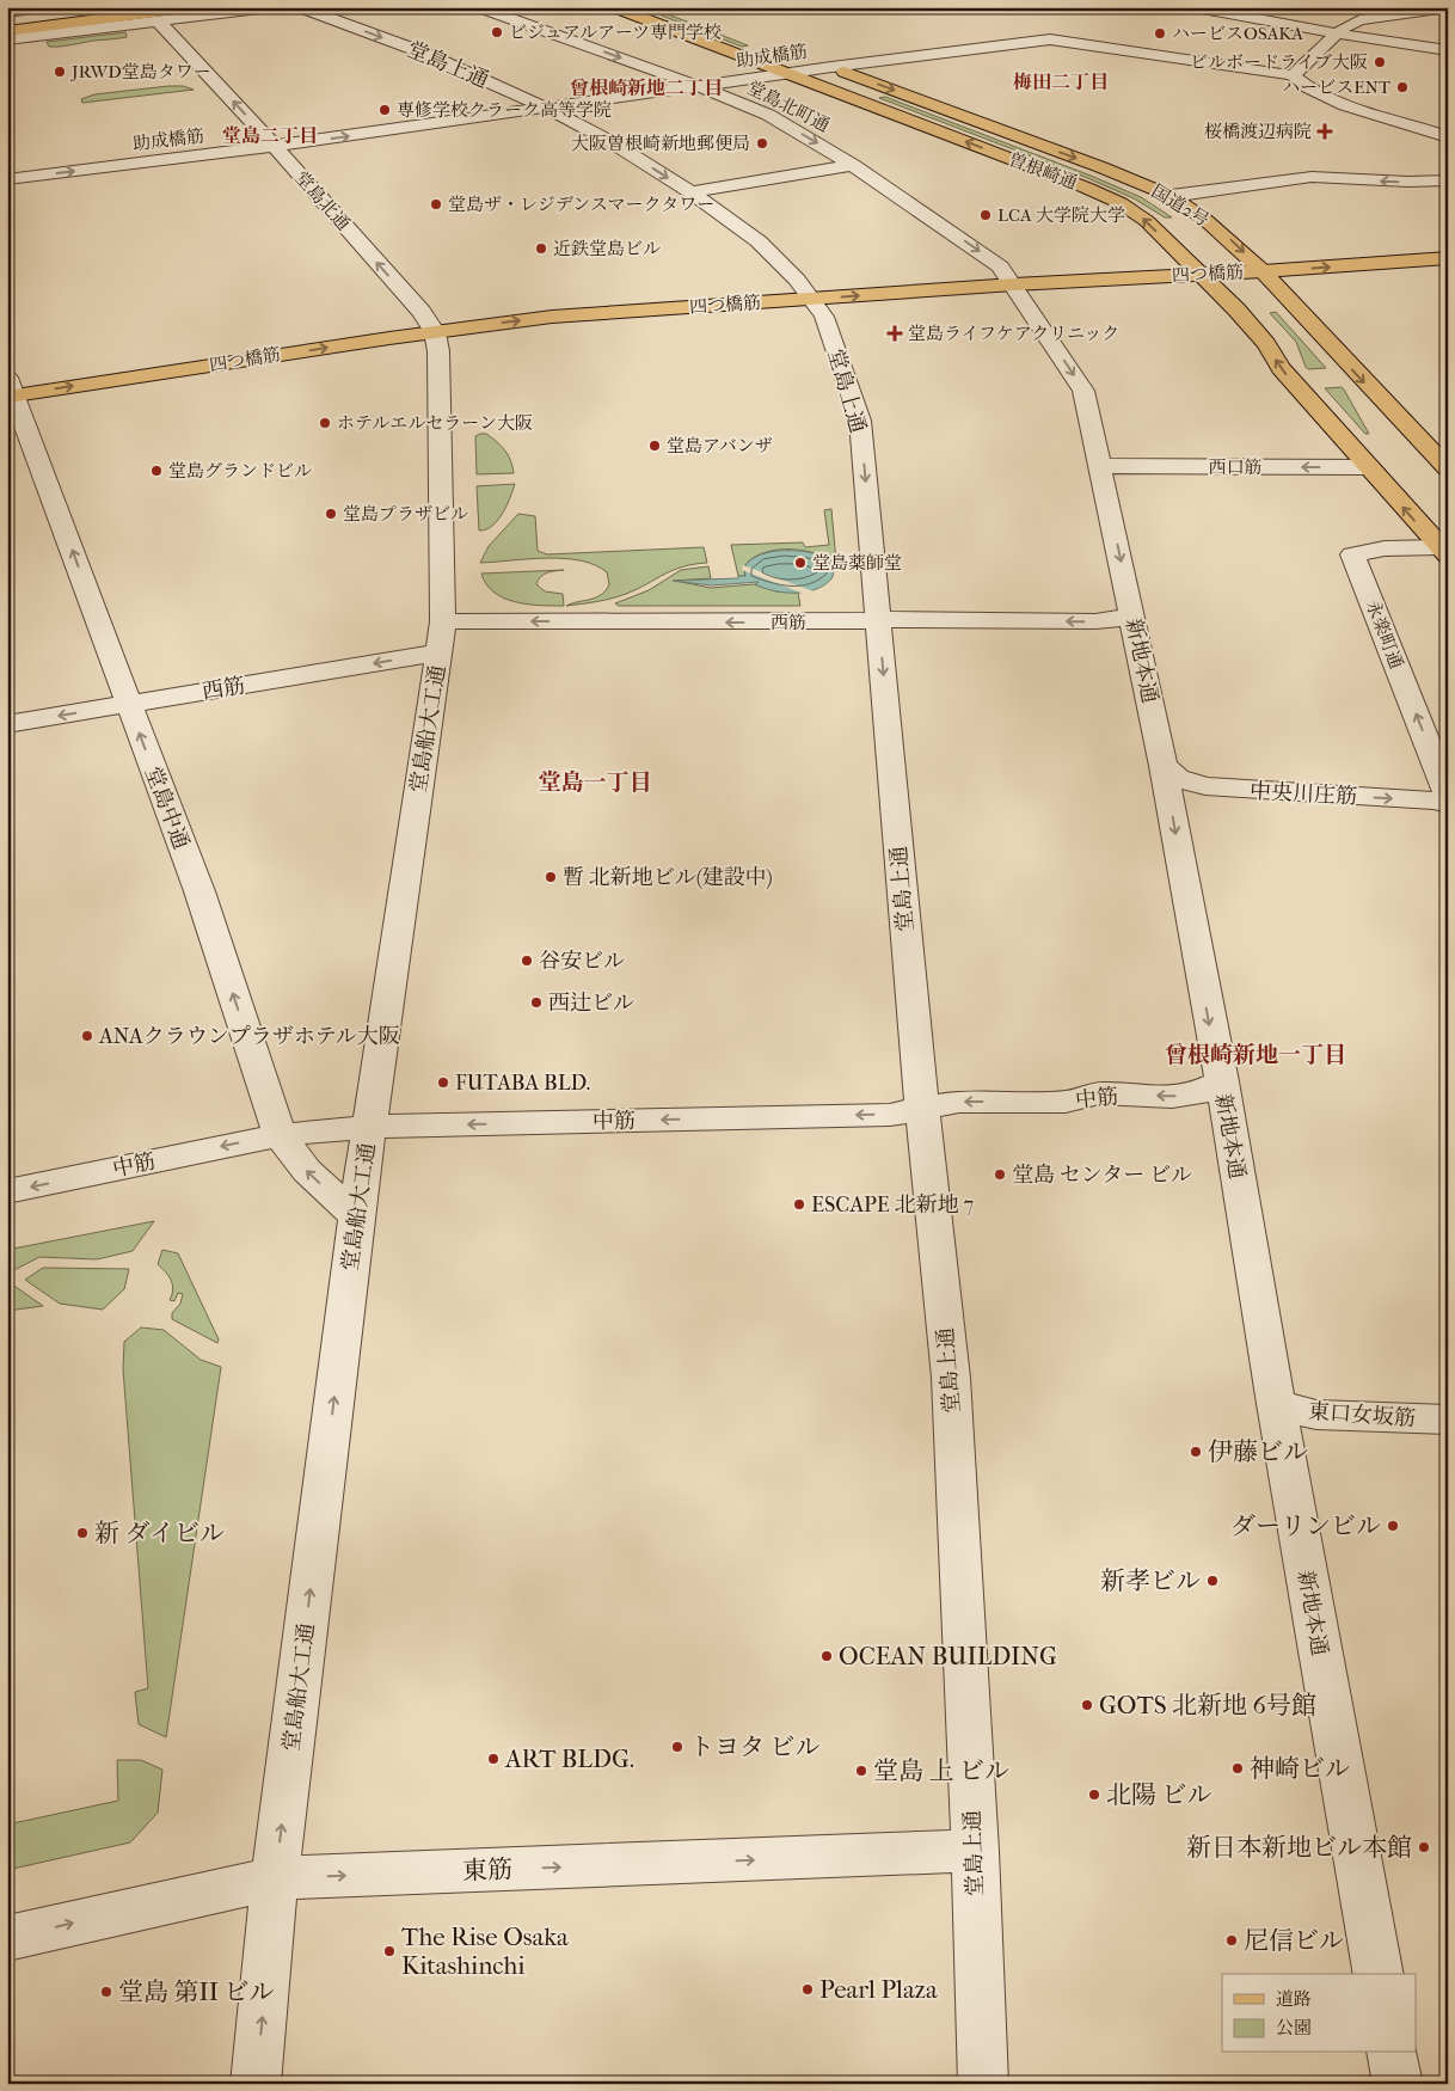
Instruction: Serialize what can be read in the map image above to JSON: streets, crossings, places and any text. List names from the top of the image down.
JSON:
{
  "streets": {
    "main road": ["曽根崎通", "国道2号", "四つ橋筋"],
    "street": [
      "助成橋筋",
      "堂島上通",
      "堂島北町通",
      "堂島北通",
      "西口筋",
      "西筋",
      "永楽町通",
      "新地本通",
      "堂島船大工通",
      "中央川庄筋",
      "堂島中通",
      "中筋",
      "東口女坂筋",
      "東筋"
    ]
  },
  "crossings": [
    ["助成橋筋", "堂島上通"],
    ["助成橋筋", "堂島北町通"],
    ["助成橋筋", "曽根崎通"],
    ["助成橋筋", "堂島北通"],
    ["助成橋筋", "国道2号"],
    ["堂島上通", "四つ橋筋"],
    ["堂島上通", "西筋"],
    ["堂島上通", "中筋"],
    ["堂島上通", "東筋"],
    ["堂島北町通", "四つ橋筋"],
    ["堂島北町通", "新地本通"],
    ["曽根崎通", "四つ橋筋"],
    ["曽根崎通", "西口筋"],
    ["曽根崎通", "永楽町通"],
    ["堂島北通", "四つ橋筋"],
    ["堂島北通", "堂島船大工通"],
    ["国道2号", "四つ橋筋"],
    ["四つ橋筋", "新地本通"],
    ["四つ橋筋", "堂島船大工通"],
    ["四つ橋筋", "堂島中通"],
    ["西口筋", "新地本通"],
    ["西筋", "新地本通"],
    ["西筋", "堂島船大工通"],
    ["西筋", "堂島中通"],
    ["新地本通", "中央川庄筋"],
    ["新地本通", "中筋"],
    ["新地本通", "東口女坂筋"],
    ["堂島船大工通", "堂島中通"],
    ["堂島船大工通", "中筋"],
    ["堂島船大工通", "東筋"],
    ["堂島中通", "中筋"]
  ],
  "one_way": [
    "堂島上通",
    "堂島北町通",
    "曽根崎通",
    "堂島北通",
    "国道2号",
    "四つ橋筋",
    "西筋",
    "新地本通",
    "堂島船大工通",
    "中央川庄筋",
    "堂島中通",
    "中筋",
    "東筋"
  ],
  "districts": [
    "梅田二丁目",
    "曾根崎新地二丁目",
    "堂島二丁目",
    "堂島一丁目",
    "曾根崎新地一丁目"
  ],
  "places": {
    "other": [
      "ビジュアルアーツ専門学校",
      "ハービスOSAKA",
      "ビルボードライブ大阪",
      "JRWD堂島タワー",
      "ハービスENT",
      "専修学校クラーク高等学院",
      "大阪曽根崎新地郵便局",
      "堂島ザ・レジデンスマークタワー",
      "LCA 大学院大学",
      "近鉄堂島ビル",
      "ホテルエルセラーン大阪",
      "堂島アバンザ",
      "堂島グランドビル",
      "堂島プラザビル",
      "堂島薬師堂",
      "暫 北新地ビル(建設中)",
      "谷安ビル",
      "西辻ビル",
      "ANAクラウンプラザホテル大阪",
      "FUTABA BLD.",
      "堂島 センター ビル",
      "ESCAPE 北新地 7",
      "伊藤ビル",
      "ダーリンビル",
      "新 ダイビル",
      "新孝ビル",
      "OCEAN BUILDING",
      "GOTS 北新地 6号館",
      "トヨタ ビル",
      "ART BLDG.",
      "神崎ビル",
      "堂島 上 ビル",
      "北陽 ビル",
      "新日本新地ビル本館",
      "尼信ビル",
      "The Rise Osaka Kitashinchi",
      "Pearl Plaza",
      "堂島 第II ビル"
    ],
    "health": ["桜橋渡辺病院", "堂島ライフケアクリニック"]
  },
  "legend": ["道路", "公園"]
}
